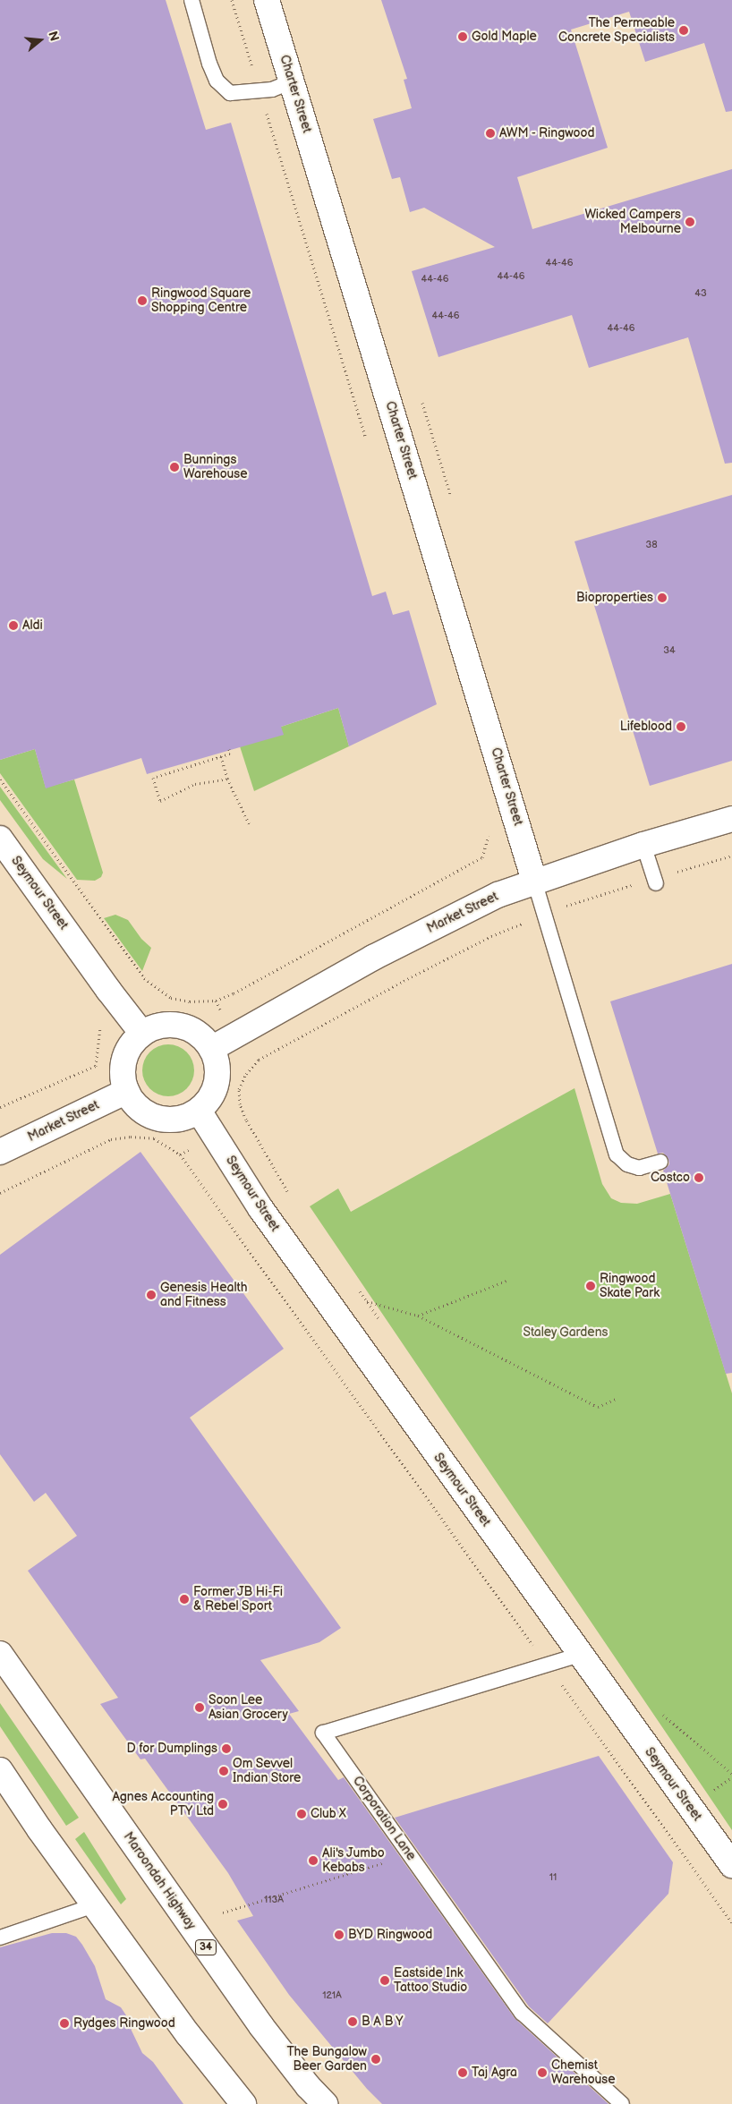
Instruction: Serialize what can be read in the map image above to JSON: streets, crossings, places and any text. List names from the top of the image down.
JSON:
{
  "streets": {
    "main road": [
      "Charter Street",
      "Seymour Street",
      "Market Street",
      "Maroondah Highway",
      "34"
    ],
    "lane": ["Corporation Lane"]
  },
  "crossings": [
    ["Charter Street", "Market Street"],
    ["Seymour Street", "Market Street"],
    ["Seymour Street", "Corporation Lane"]
  ],
  "parks": ["Staley Gardens"],
  "places": [
    "The Permeable Concrete Specialists",
    "Gold Maple",
    "AWM - Ringwood",
    "Wicked Campers Melbourne",
    "Ringwood Square Shopping Centre",
    "Bunnings Warehouse",
    "Bioproperties",
    "Aldi",
    "Lifeblood",
    "Costco",
    "Ringwood Skate Park",
    "Genesis Health and Fitness",
    "Former JB Hi-Fi & Rebel Sport",
    "Soon Lee Asian Grocery",
    "D for Dumplings",
    "Om Sevvel Indian Store",
    "Agnes Accounting PTY Ltd",
    "Club X",
    "Ali's Jumbo Kebabs",
    "BYD Ringwood",
    "Eastside Ink Tattoo Studio",
    "B A B Y",
    "Rydges Ringwood",
    "The Bungalow Beer Garden",
    "Taj Agra",
    "Chemist Warehouse"
  ],
  "house_numbers": [
    "44-46",
    "44-46",
    "44-46",
    "43",
    "44-46",
    "44-46",
    "38",
    "34",
    "11",
    "113A",
    "121A"
  ],
  "north": "right"
}
